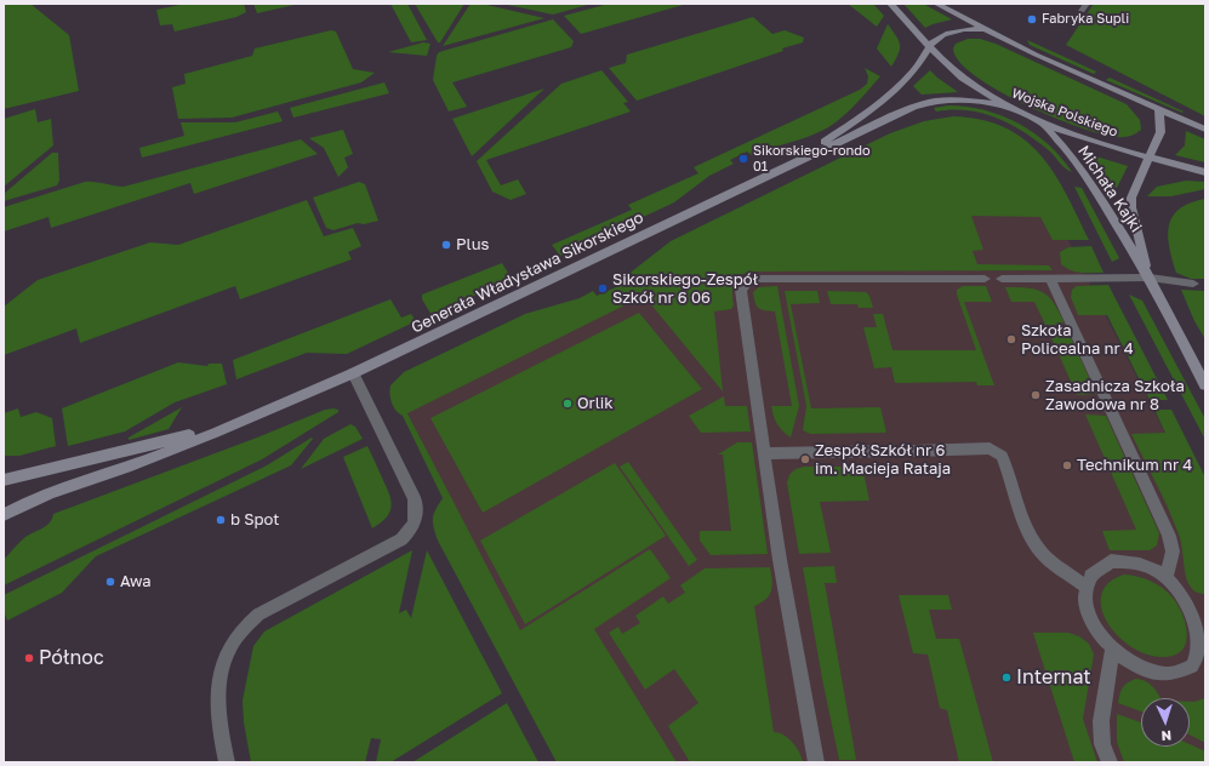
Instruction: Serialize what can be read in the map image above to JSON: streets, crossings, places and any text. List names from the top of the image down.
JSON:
{
  "streets": {
    "street": ["Wojska Polskiego", "Michała Kajki", "Generała Władysława Sikorskiego"]
  },
  "crossings": [
    ["Wojska Polskiego", "Michała Kajki"],
    ["Wojska Polskiego", "Generała Władysława Sikorskiego"]
  ],
  "places": [
    "Fabryka Supli",
    "Sikorskiego-rondo 01",
    "Plus",
    "Sikorskiego-Zespół Szkół nr 6 06",
    "Szkoła Policealna nr 4",
    "Zasadnicza Szkoła Zawodowa nr 8",
    "Orlik",
    "Zespół Szkół nr 6 im. Macieja Rataja",
    "Technikum nr 4",
    "b Spot",
    "Awa",
    "Północ",
    "Internat"
  ],
  "north": "bottom"
}
